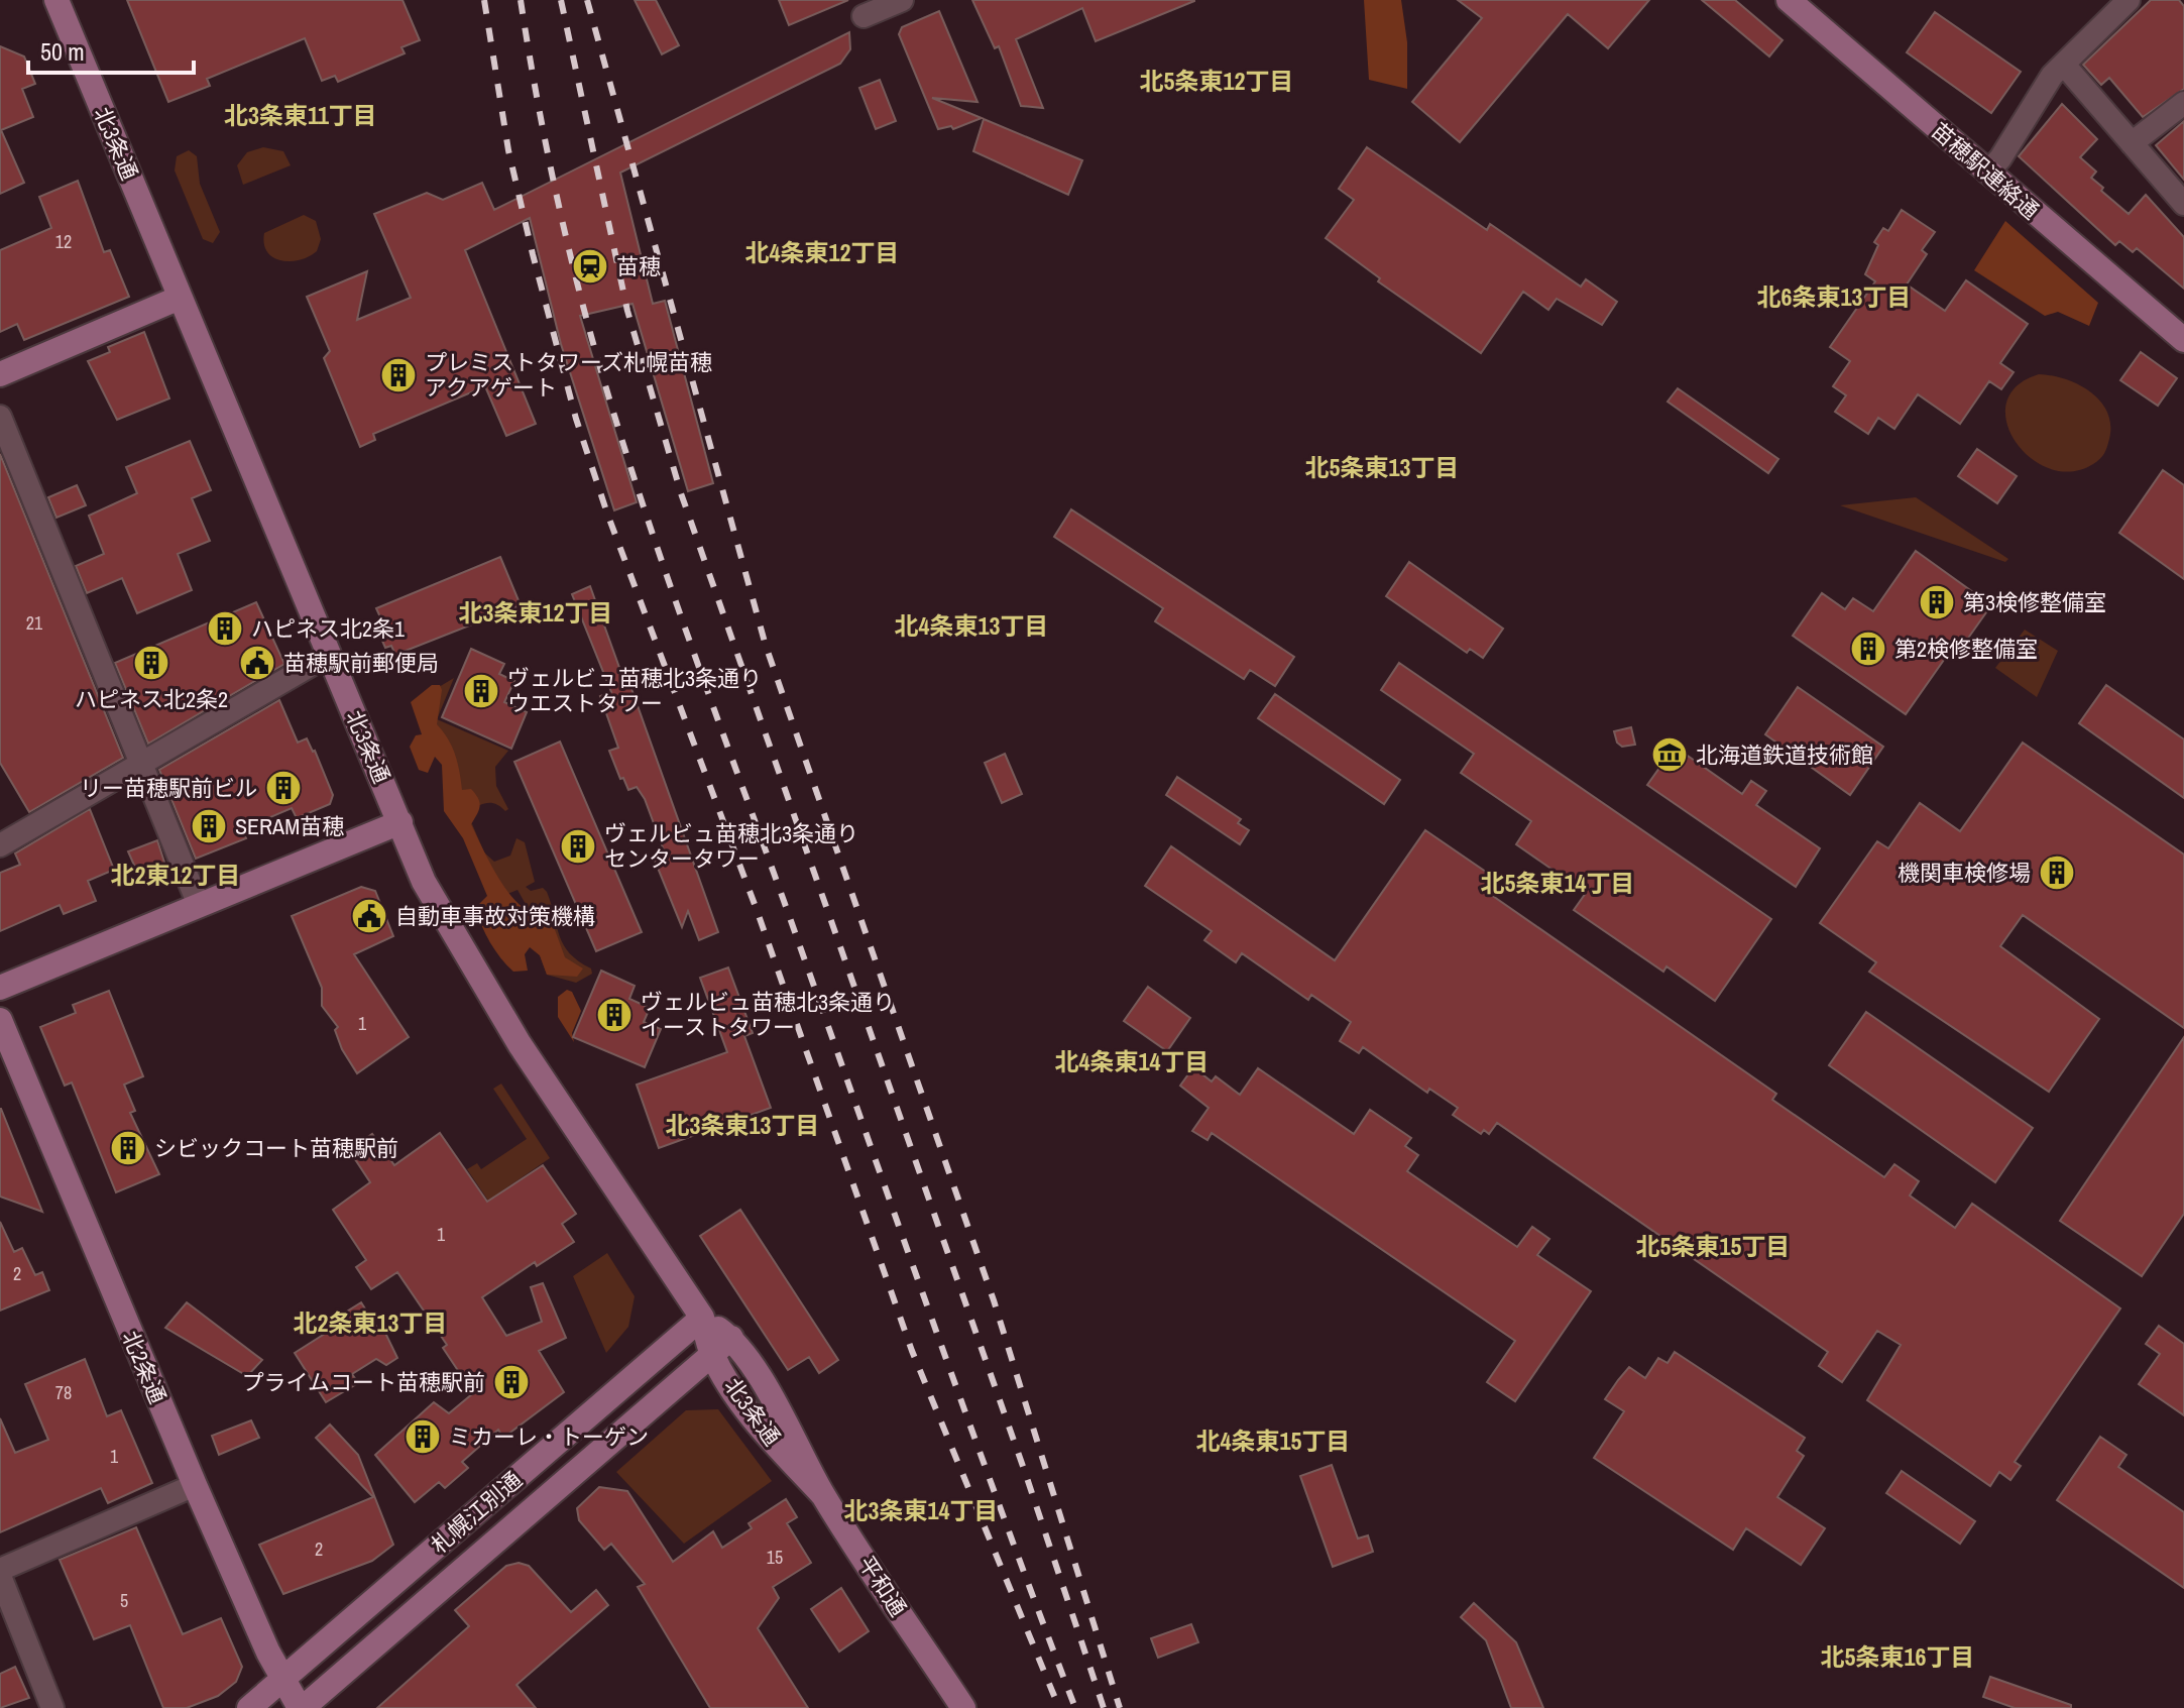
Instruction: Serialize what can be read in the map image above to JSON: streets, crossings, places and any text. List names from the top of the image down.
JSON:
{
  "streets": {
    "street": [
      "北3条通",
      "苗穂駅連絡通",
      "北2条通",
      "札幌江別通",
      "平和通"
    ]
  },
  "crossings": [
    ["北3条通", "札幌江別通"],
    ["北3条通", "平和通"],
    ["北2条通", "札幌江別通"],
    ["札幌江別通", "平和通"]
  ],
  "districts": [
    "北5条東12丁目",
    "北3条東11丁目",
    "北4条東12丁目",
    "北6条東13丁目",
    "北5条東13丁目",
    "北3条東12丁目",
    "北4条東13丁目",
    "北2東12丁目",
    "北5条東14丁目",
    "北4条東14丁目",
    "北3条東13丁目",
    "北5条東15丁目",
    "北2条東13丁目",
    "北4条東15丁目",
    "北3条東14丁目",
    "北5条東16丁目"
  ],
  "places": {
    "station": ["苗穂"],
    "building": [
      "プレミストタワーズ札幌苗穂 アクアゲート",
      "第3検修整備室",
      "ハピネス北2条1",
      "第2検修整備室",
      "ハピネス北2条2",
      "ヴェルビュ苗穂北3条通り ウエストタワー",
      "リー苗穂駅前ビル",
      "SERAM苗穂",
      "ヴェルビュ苗穂北3条通り センタータワー",
      "機関車検修場",
      "ヴェルビュ苗穂北3条通り イーストタワー",
      "シビックコート苗穂駅前",
      "プライムコート苗穂駅前",
      "ミカーレ・トーゲン"
    ],
    "public building": ["苗穂駅前郵便局", "自動車事故対策機構"],
    "museum": ["北海道鉄道技術館"]
  },
  "house_numbers": [
    "12",
    "21",
    "1",
    "1",
    "2",
    "78",
    "1",
    "2",
    "15",
    "5"
  ],
  "scale_bar": "50 m"
}
